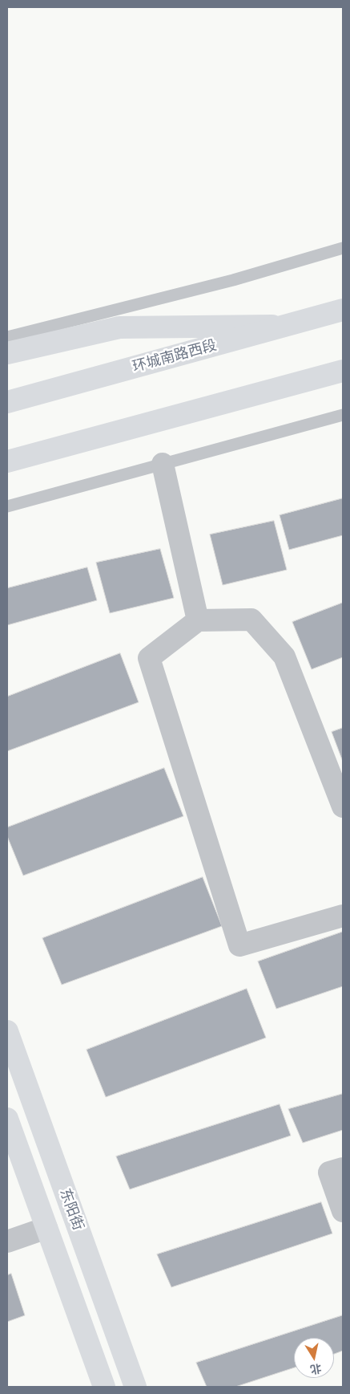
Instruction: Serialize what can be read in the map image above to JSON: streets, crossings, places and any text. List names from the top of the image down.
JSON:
{
  "streets": {
    "main road": ["环城南路西段", "东阳街"]
  },
  "north": "bottom"
}
